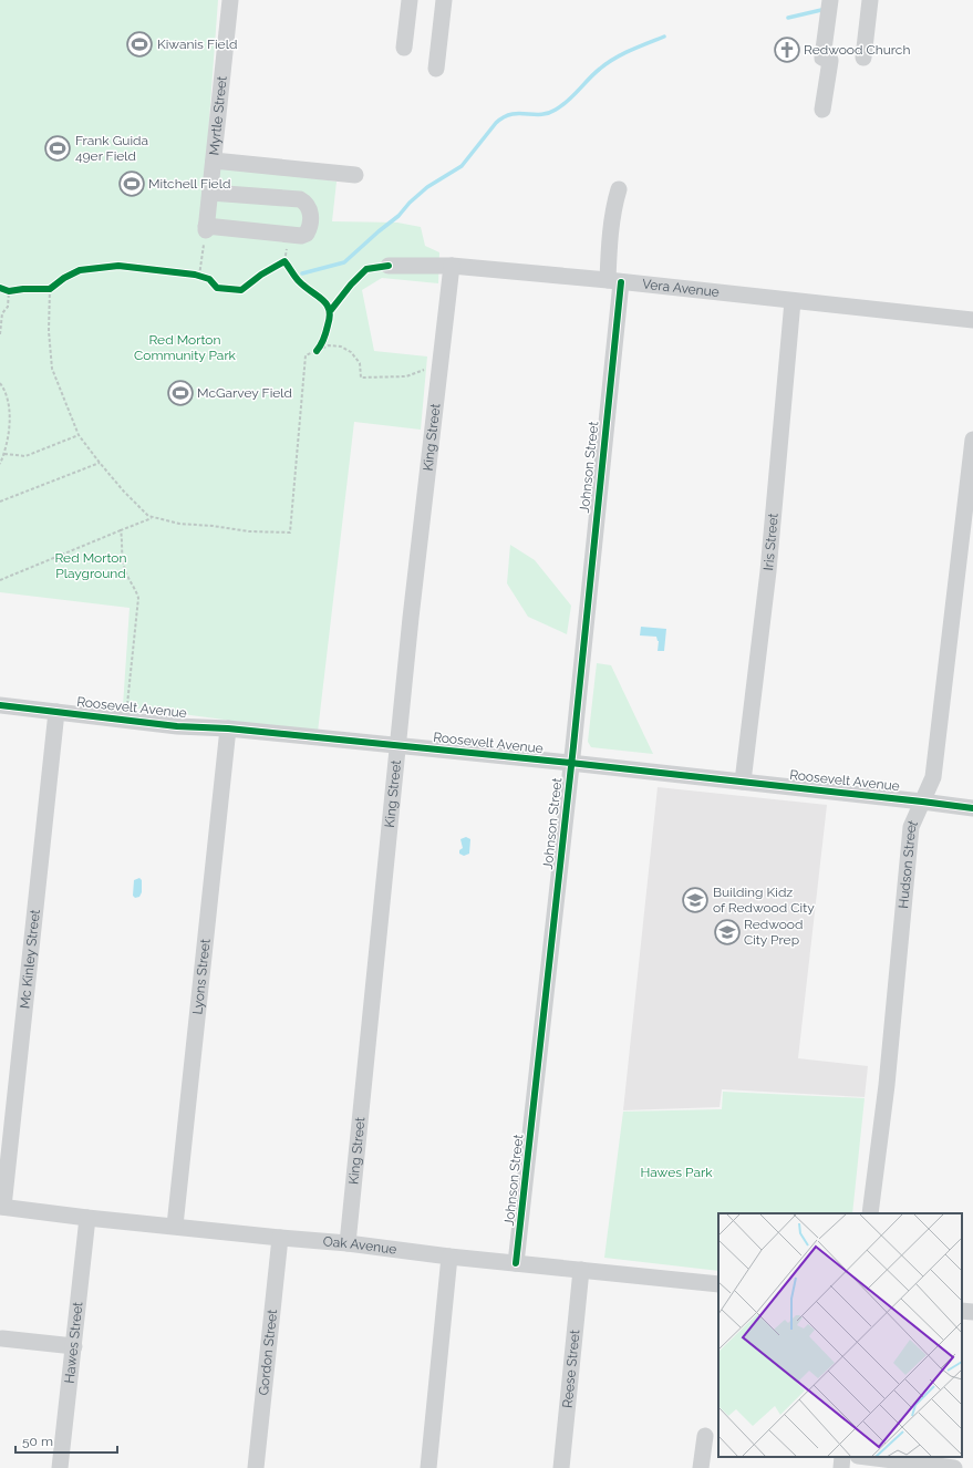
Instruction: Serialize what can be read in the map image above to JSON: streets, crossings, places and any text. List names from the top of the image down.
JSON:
{
  "streets": {
    "street": [
      "Myrtle Street",
      "Vera Avenue",
      "King Street",
      "Johnson Street",
      "Iris Street",
      "Roosevelt Avenue",
      "Hudson Street",
      "Mc Kinley Street",
      "Lyons Street",
      "Oak Avenue",
      "Hawes Street",
      "Gordon Street",
      "Reese Street"
    ]
  },
  "crossings": [
    ["Vera Avenue", "King Street"],
    ["Vera Avenue", "Johnson Street"],
    ["Vera Avenue", "Iris Street"],
    ["King Street", "Roosevelt Avenue"],
    ["King Street", "Oak Avenue"],
    ["Johnson Street", "Roosevelt Avenue"],
    ["Johnson Street", "Oak Avenue"],
    ["Iris Street", "Roosevelt Avenue"],
    ["Roosevelt Avenue", "Hudson Street"],
    ["Roosevelt Avenue", "Mc Kinley Street"],
    ["Roosevelt Avenue", "Lyons Street"],
    ["Mc Kinley Street", "Oak Avenue"],
    ["Lyons Street", "Oak Avenue"],
    ["Oak Avenue", "Hawes Street"],
    ["Oak Avenue", "Gordon Street"],
    ["Oak Avenue", "Reese Street"]
  ],
  "parks": ["Red Morton Community Park", "Red Morton Playground", "Hawes Park"],
  "places": {
    "sports": [
      "Kiwanis Field",
      "Frank Guida 49er Field",
      "Mitchell Field",
      "McGarvey Field"
    ],
    "church": ["Redwood Church"],
    "school or university": ["Building Kidz of Redwood City", "Redwood City Prep"]
  },
  "scale_bar": "50 m"
}
